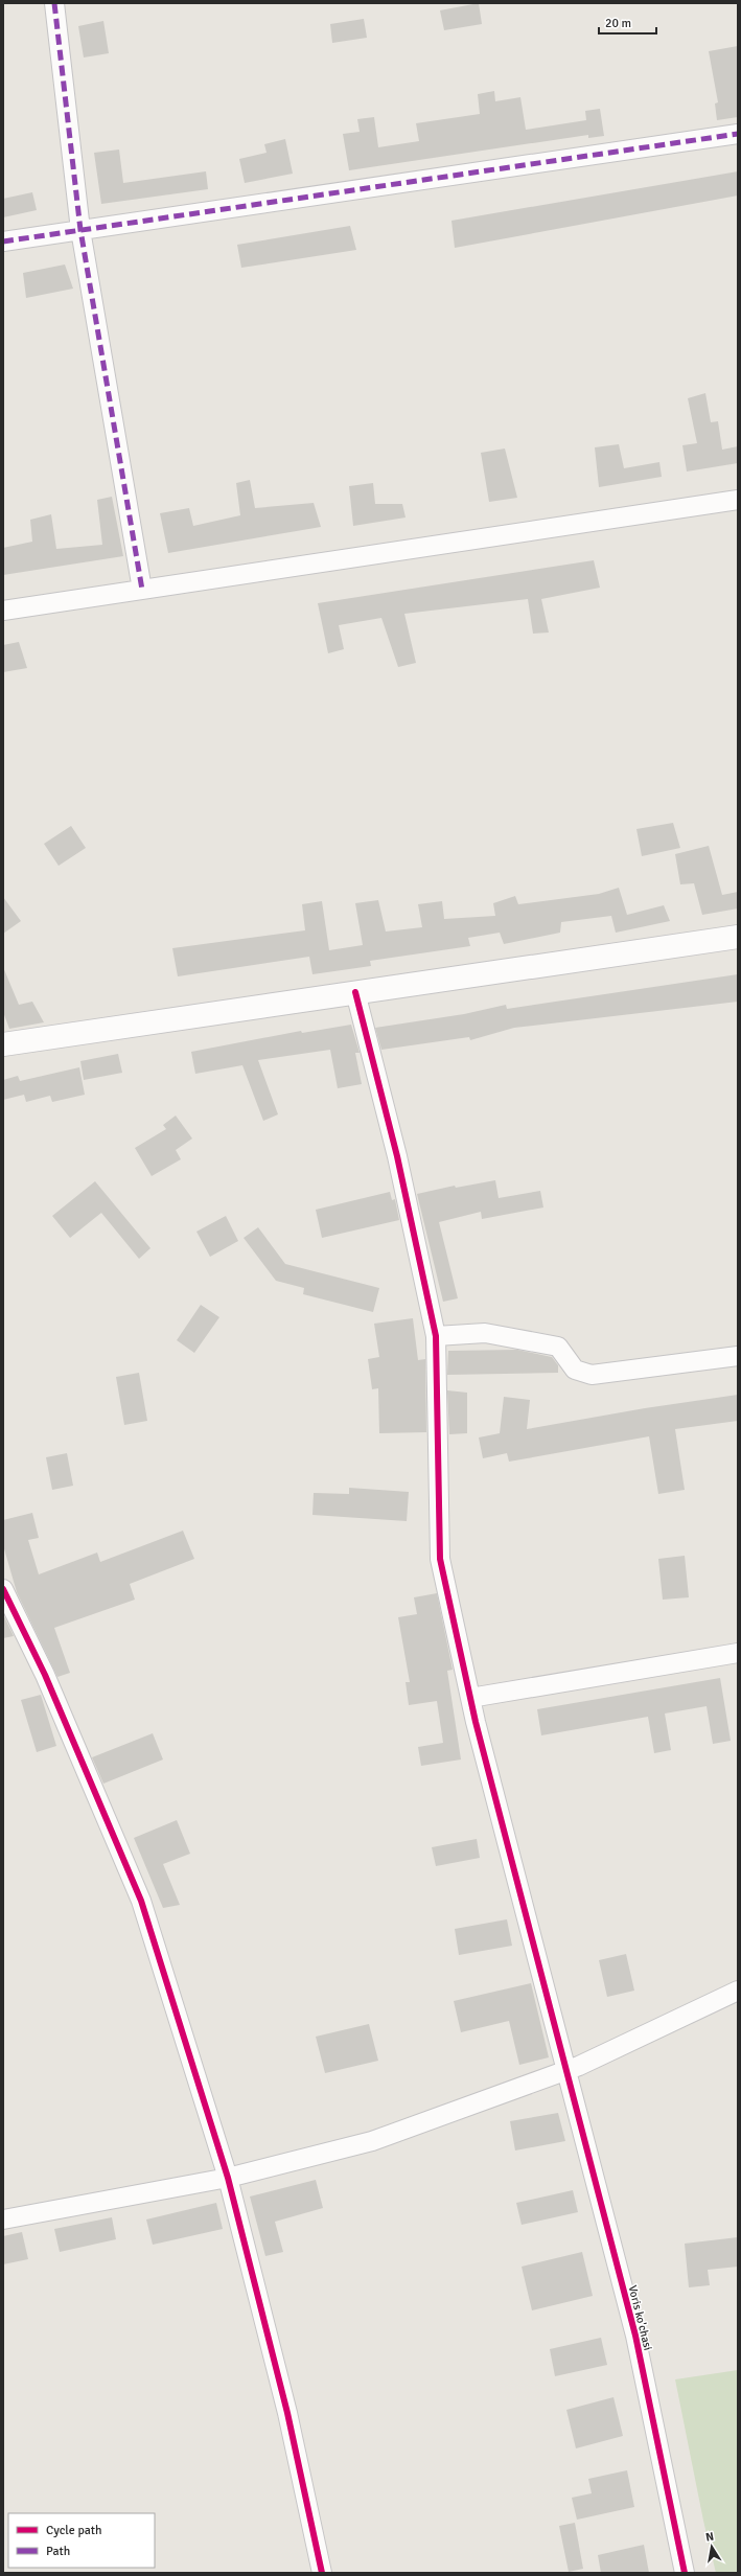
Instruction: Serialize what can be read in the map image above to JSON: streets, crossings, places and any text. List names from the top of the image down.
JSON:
{
  "streets": {
    "street": ["Voris ko'chasi"]
  },
  "legend": ["Cycle path", "Path"],
  "scale_bar": "20 m",
  "north": "top"
}
